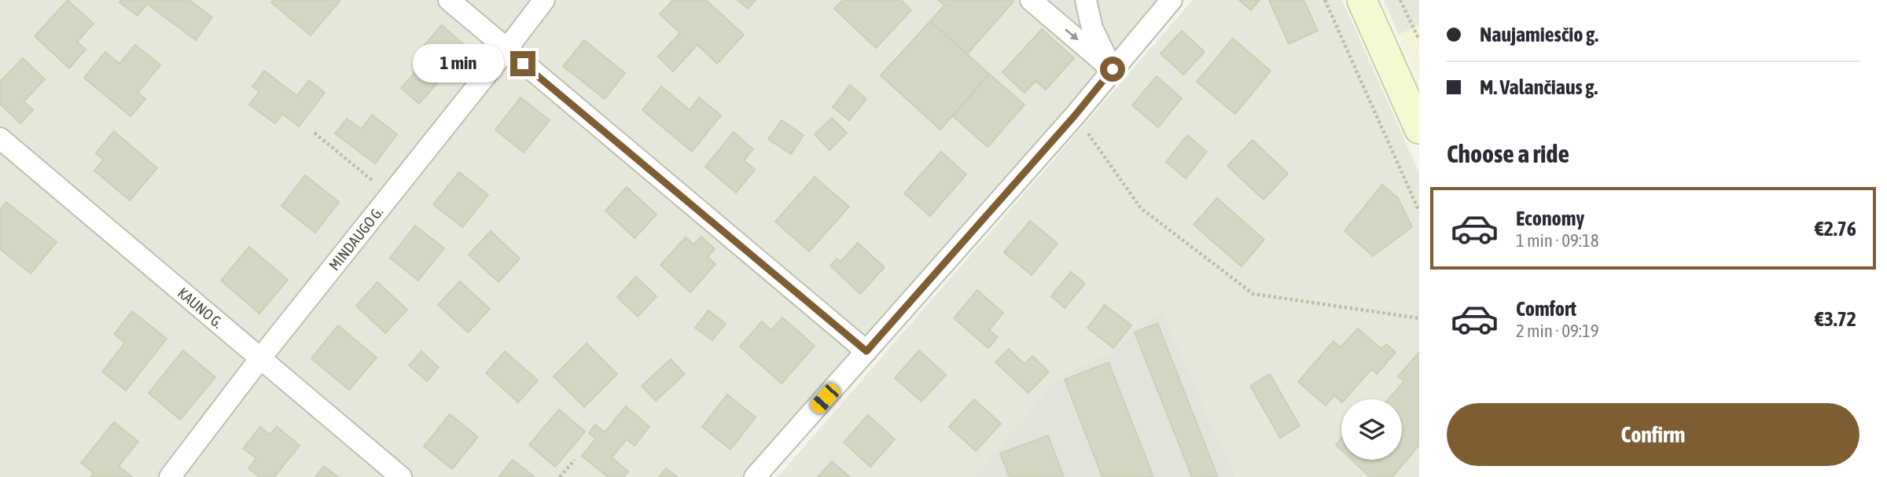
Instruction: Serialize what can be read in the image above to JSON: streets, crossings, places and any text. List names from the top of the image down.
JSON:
{
  "streets": {
    "street": ["MINDAUGO G.", "KAUNO G."]
  },
  "crossings": [
    ["MINDAUGO G.", "KAUNO G."]
  ],
  "page": {
    "banner": ["Naujamiesčio g.", "M. Valančiaus g."],
    "bubble": "1 min",
    "heading": "Choose a ride",
    "list": [
      {
        "name": "Economy",
        "note": "1 min · 09:18",
        "value": "€2.76"
      },
      {
        "name": "Comfort",
        "note": "2 min · 09:19",
        "value": "€3.72"
      }
    ],
    "buttons": "Confirm"
  }
}
